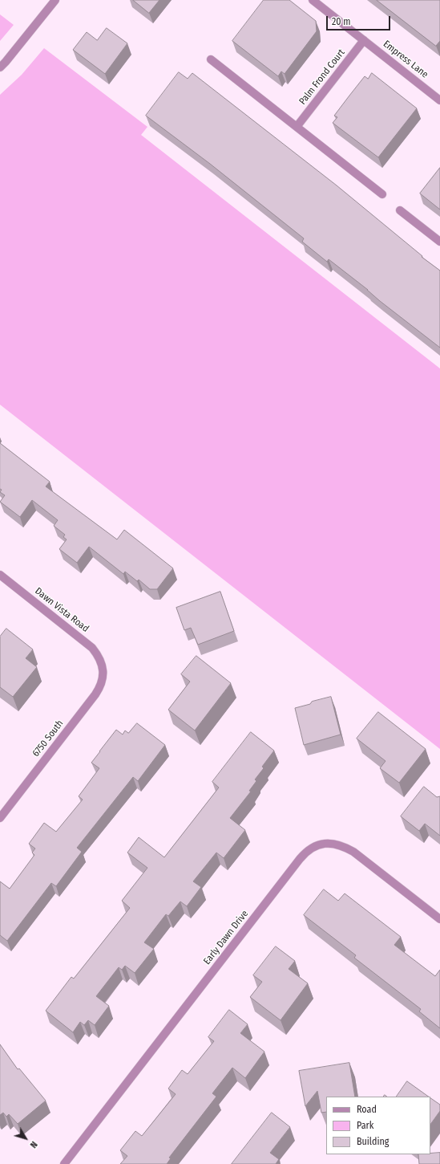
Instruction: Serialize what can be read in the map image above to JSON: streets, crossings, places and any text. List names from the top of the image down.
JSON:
{
  "streets": {
    "street": [
      "Empress Lane",
      "Palm Frond Court",
      "Dawn Vista Road",
      "6750 South",
      "Early Dawn Drive"
    ]
  },
  "crossings": [
    ["Empress Lane", "Palm Frond Court"],
    ["Dawn Vista Road", "6750 South"]
  ],
  "legend": ["Road", "Park", "Building"],
  "scale_bar": "20 m",
  "north": "bottom right"
}
